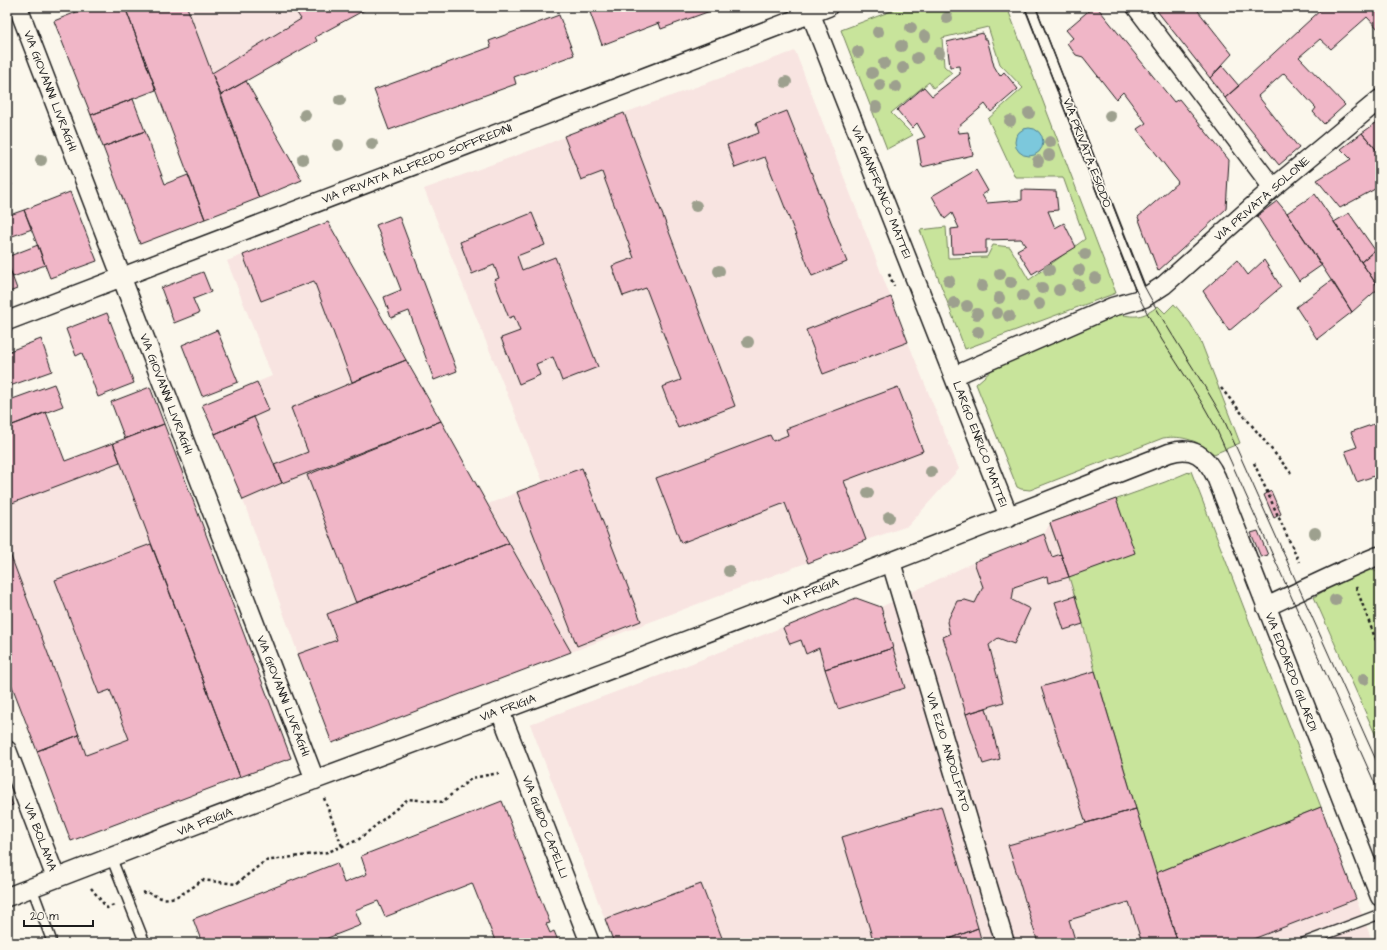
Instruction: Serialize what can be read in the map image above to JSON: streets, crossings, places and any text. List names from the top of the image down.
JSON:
{
  "streets": {
    "street": [
      "VIA GIOVANNI LIVRAGHI",
      "VIA PRIVATA ALFREDO SOFFREDINI",
      "VIA GIANFRANCO MATTEI",
      "VIA PRIVATA SOLONE",
      "LARGO ENRICO MATTEI",
      "VIA FRIGIA",
      "VIA EDOARDO GILARDI",
      "VIA EZIO ANDOLFATO",
      "VIA GUIDO CAPELLI",
      "VIA BOLAMA"
    ],
    "lane": ["VIA PRIVATA ESIODO"]
  },
  "crossings": [
    ["VIA GIOVANNI LIVRAGHI", "VIA PRIVATA ALFREDO SOFFREDINI"],
    ["VIA GIOVANNI LIVRAGHI", "VIA FRIGIA"],
    ["VIA PRIVATA ESIODO", "VIA PRIVATA SOLONE"],
    ["VIA PRIVATA ESIODO", "LARGO ENRICO MATTEI"],
    ["VIA PRIVATA ALFREDO SOFFREDINI", "VIA GIANFRANCO MATTEI"],
    ["VIA GIANFRANCO MATTEI", "LARGO ENRICO MATTEI"],
    ["VIA PRIVATA SOLONE", "LARGO ENRICO MATTEI"],
    ["LARGO ENRICO MATTEI", "VIA FRIGIA"],
    ["LARGO ENRICO MATTEI", "VIA EDOARDO GILARDI"],
    ["VIA FRIGIA", "VIA EZIO ANDOLFATO"],
    ["VIA FRIGIA", "VIA GUIDO CAPELLI"],
    ["VIA FRIGIA", "VIA BOLAMA"]
  ],
  "scale_bar": "20 m"
}
